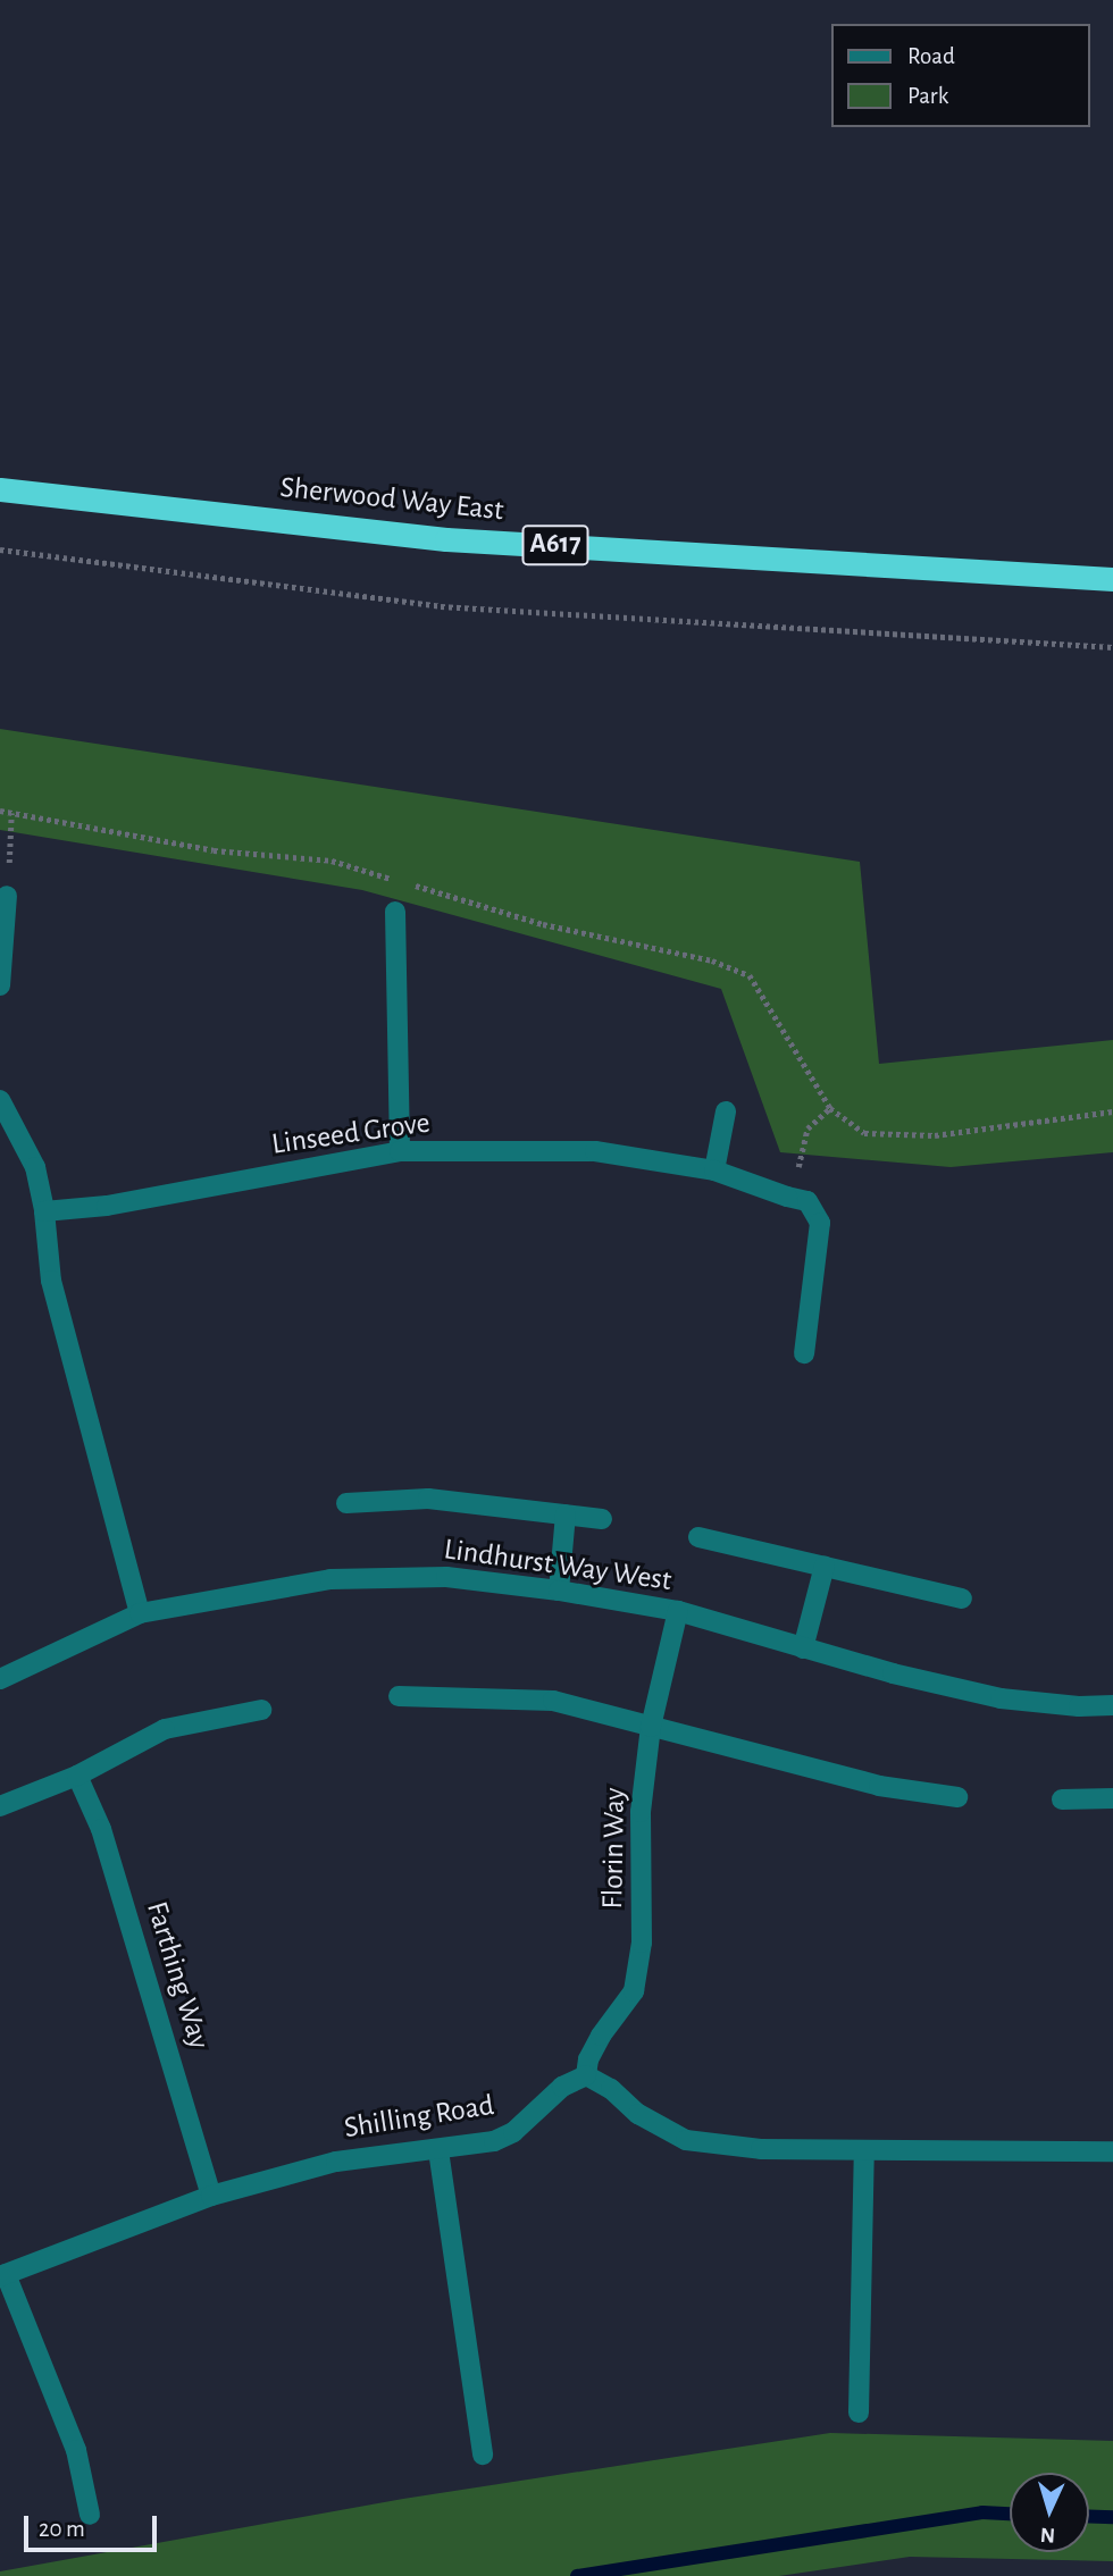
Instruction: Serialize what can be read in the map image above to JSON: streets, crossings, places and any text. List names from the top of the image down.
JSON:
{
  "streets": {
    "highway": ["Sherwood Way East", "A617"],
    "street": [
      "Linseed Grove",
      "Lindhurst Way West",
      "Florin Way",
      "Farthing Way",
      "Shilling Road"
    ]
  },
  "crossings": [
    ["Lindhurst Way West", "Florin Way"],
    ["Florin Way", "Shilling Road"],
    ["Farthing Way", "Shilling Road"]
  ],
  "legend": ["Road", "Park"],
  "scale_bar": "20 m",
  "north": "bottom"
}
